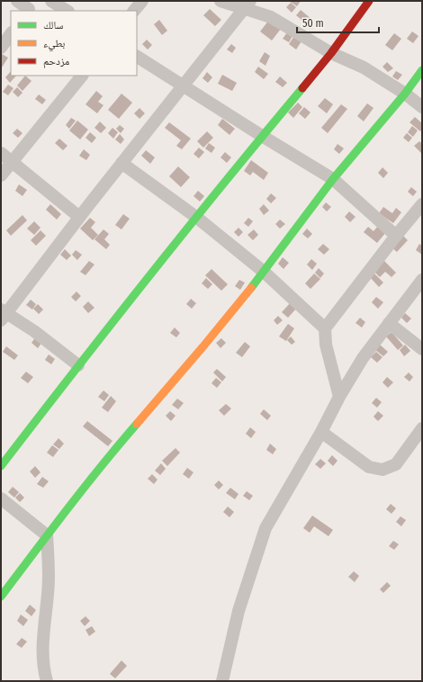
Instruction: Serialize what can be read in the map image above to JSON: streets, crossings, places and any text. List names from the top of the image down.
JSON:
{
  "legend": ["سالك", "بطيء", "مزدحم"],
  "scale_bar": "50 m"
}
